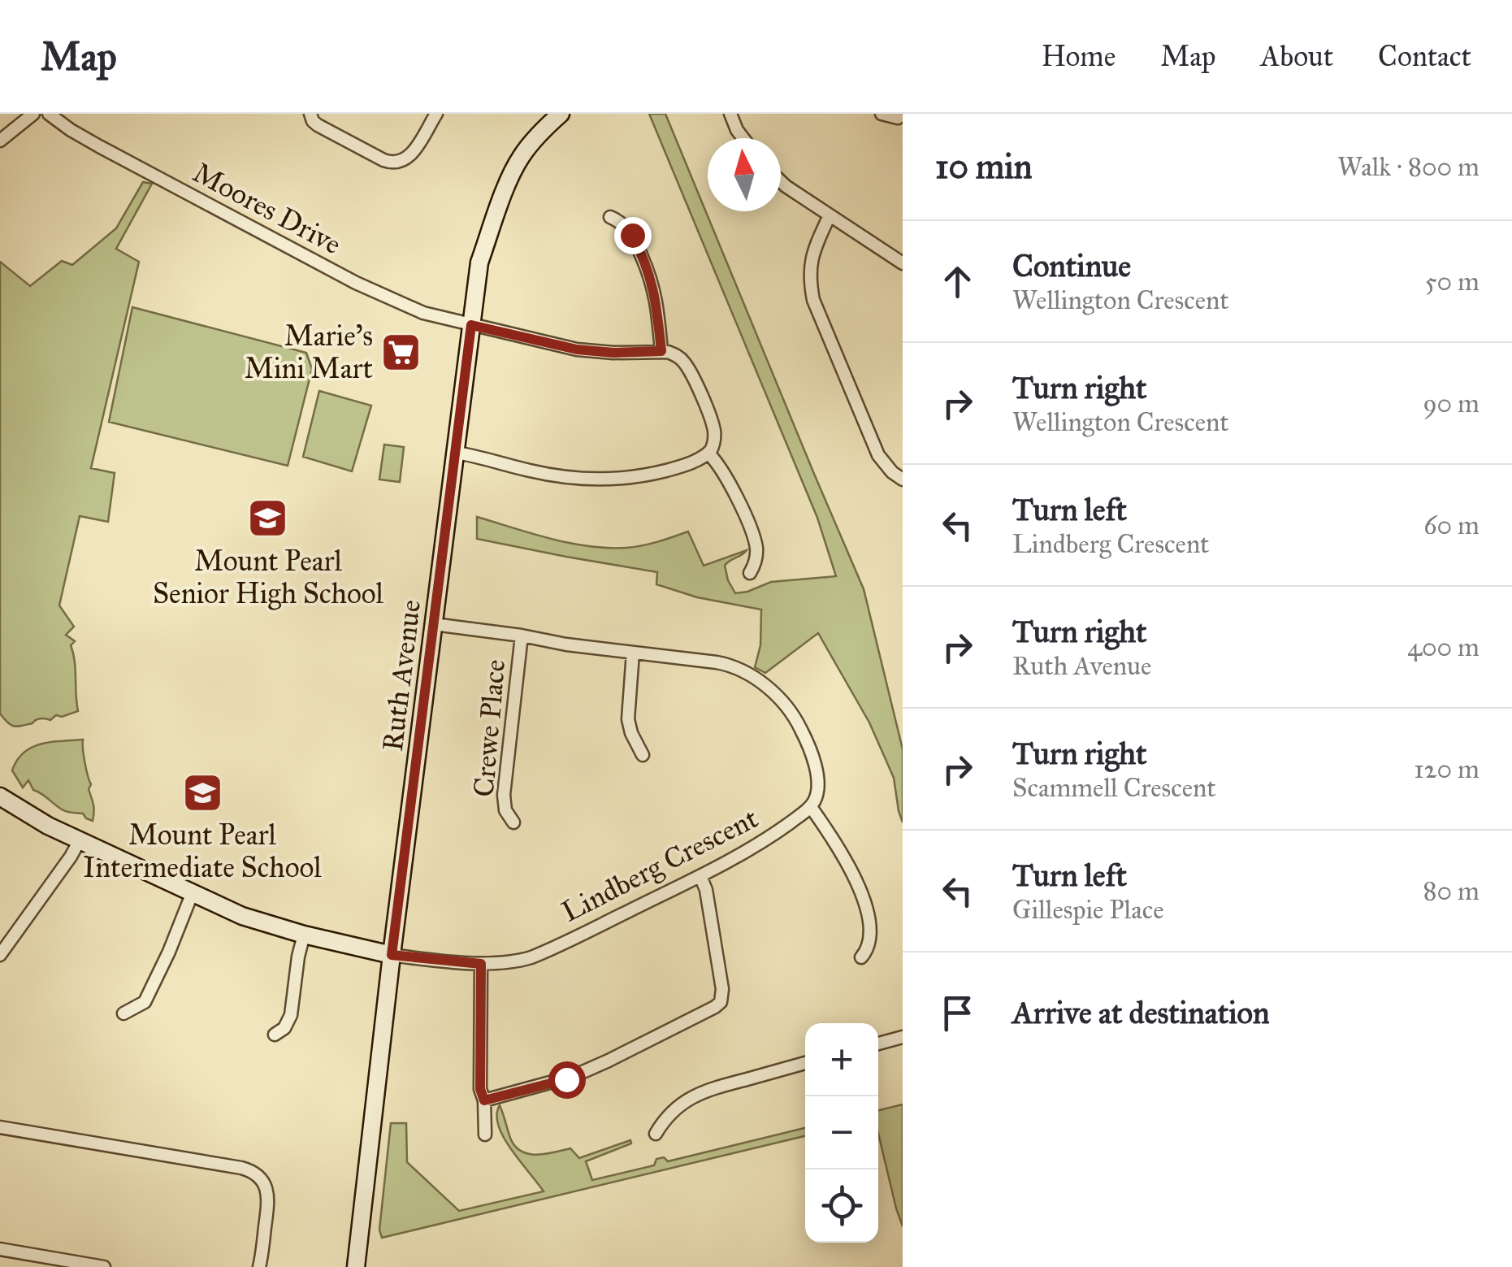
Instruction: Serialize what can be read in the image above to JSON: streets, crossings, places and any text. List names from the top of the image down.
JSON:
{
  "streets": {
    "main road": ["Ruth Avenue"],
    "street": ["Moores Drive", "Crewe Place", "Lindberg Crescent"]
  },
  "crossings": [
    ["Moores Drive", "Ruth Avenue"],
    ["Ruth Avenue", "Lindberg Crescent"]
  ],
  "places": {
    "supermarket": ["Marie's Mini Mart"],
    "school or university": ["Mount Pearl Senior High School", "Mount Pearl Intermediate School"]
  },
  "north": "top",
  "page": {
    "header": "Map",
    "nav": [
      "Home",
      "Map",
      "About",
      "Contact"
    ],
    "heading": ["10 min", "Walk · 800 m"],
    "list": [
      ["Continue", "Wellington Crescent", "50 m"],
      ["Turn right", "Wellington Crescent", "90 m"],
      ["Turn left", "Lindberg Crescent", "60 m"],
      ["Turn right", "Ruth Avenue", "400 m"],
      ["Turn right", "Scammell Crescent", "120 m"],
      ["Turn left", "Gillespie Place", "80 m"],
      "Arrive at destination"
    ],
    "map_buttons": ["+", "−"]
  }
}
